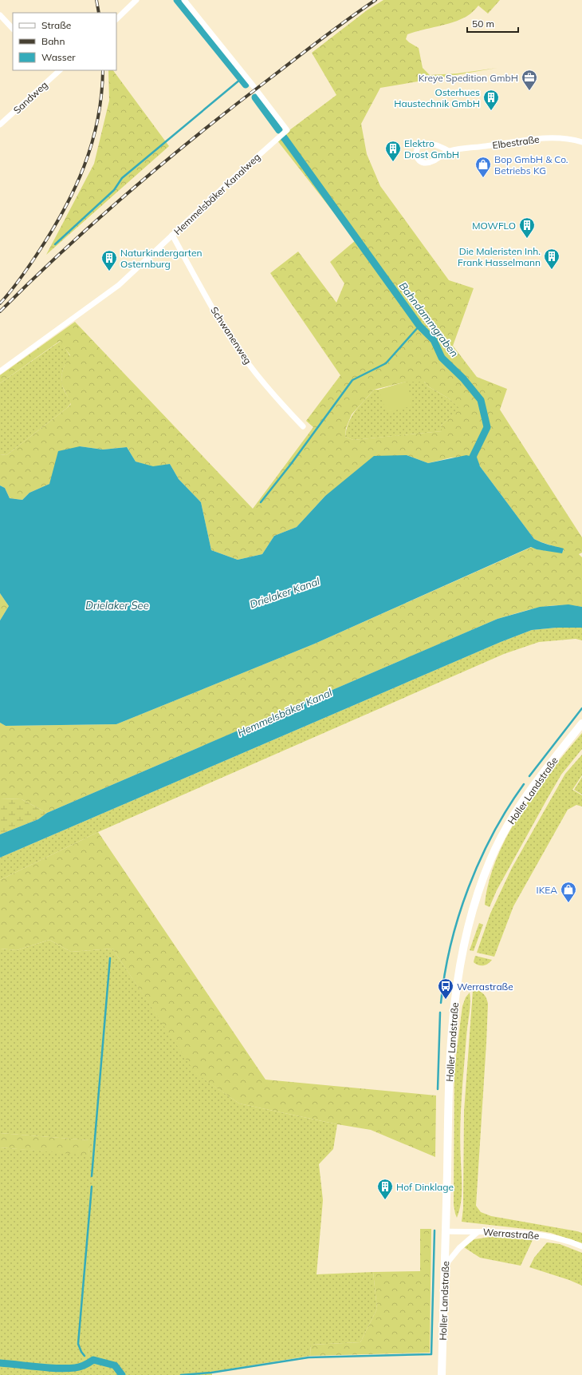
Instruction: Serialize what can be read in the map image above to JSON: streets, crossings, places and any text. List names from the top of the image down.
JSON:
{
  "streets": {
    "main road": ["Holler Landstraße"],
    "street": [
      "Sandweg",
      "Elbestraße",
      "Hemmelsbäker Kanalweg",
      "Schwanenweg",
      "Werrastraße"
    ]
  },
  "crossings": [
    ["Hemmelsbäker Kanalweg", "Schwanenweg"],
    ["Holler Landstraße", "Werrastraße"]
  ],
  "water": [
    "Bahndammgraben",
    "Drielaker Kanal",
    "Drielaker See",
    "Hemmelsbäker Kanal"
  ],
  "places": {
    "office": ["Kreye Spedition GmbH"],
    "building": [
      "Osterhues Haustechnik GmbH",
      "Elektro Drost GmbH",
      "MOWFLO",
      "Die Maleristen Inh. Frank Hasselmann",
      "Naturkindergarten Osternburg",
      "Hof Dinklage"
    ],
    "shop": ["Bop GmbH & Co. Betriebs KG", "IKEA"],
    "bus stop": ["Werrastraße"]
  },
  "legend": ["Straße", "Bahn", "Wasser"],
  "scale_bar": "50 m"
}
